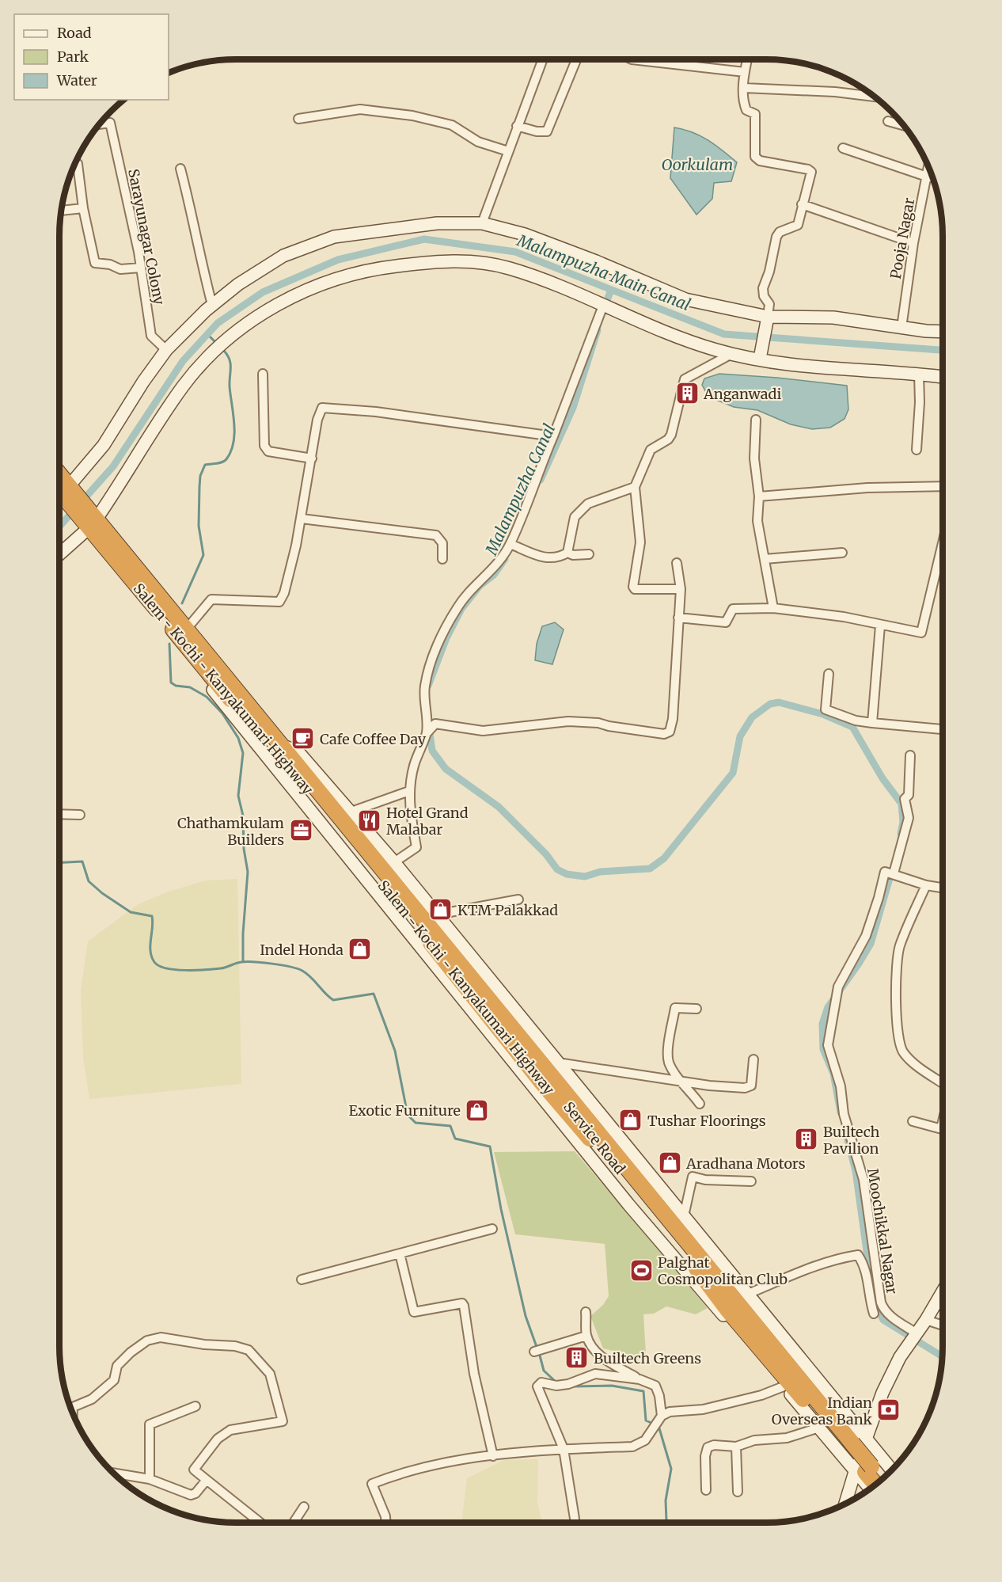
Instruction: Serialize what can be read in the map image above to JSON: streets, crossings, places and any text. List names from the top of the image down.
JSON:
{
  "streets": {
    "highway": ["Salem - Kochi - Kanyakumari Highway"],
    "street": [
      "Sarayunagar Colony",
      "Pooja Nagar",
      "Service Road",
      "Moochikkal Nagar"
    ]
  },
  "crossings": [
    ["Salem - Kochi - Kanyakumari Highway", "Service Road"]
  ],
  "water": ["Oorkulam", "Malampuzha Main Canal", "Malampuzha Canal"],
  "places": {
    "building": ["Anganwadi", "Builtech Pavilion", "Builtech Greens"],
    "cafe": ["Cafe Coffee Day"],
    "restaurant": ["Hotel Grand Malabar"],
    "office": ["Chathamkulam Builders"],
    "shop": [
      "KTM Palakkad",
      "Indel Honda",
      "Exotic Furniture",
      "Tushar Floorings",
      "Aradhana Motors"
    ],
    "sports": ["Palghat Cosmopolitan Club"],
    "bank": ["Indian Overseas Bank"]
  },
  "legend": ["Road", "Park", "Water"]
}
